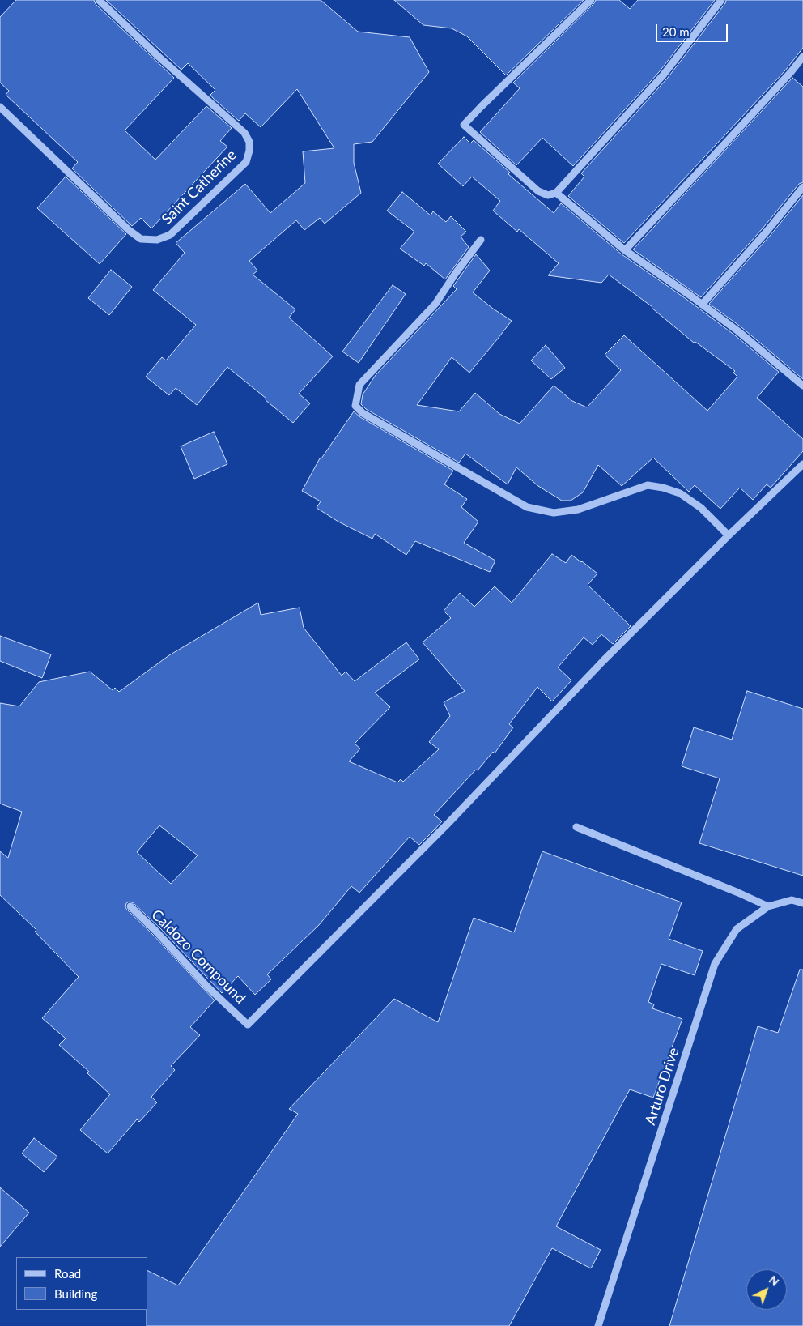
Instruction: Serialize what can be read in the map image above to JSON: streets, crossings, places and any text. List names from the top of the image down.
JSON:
{
  "streets": {
    "street": ["Saint Catherine", "Caldozo Compound", "Arturo Drive"]
  },
  "legend": ["Road", "Building"],
  "scale_bar": "20 m",
  "north": "top right"
}
